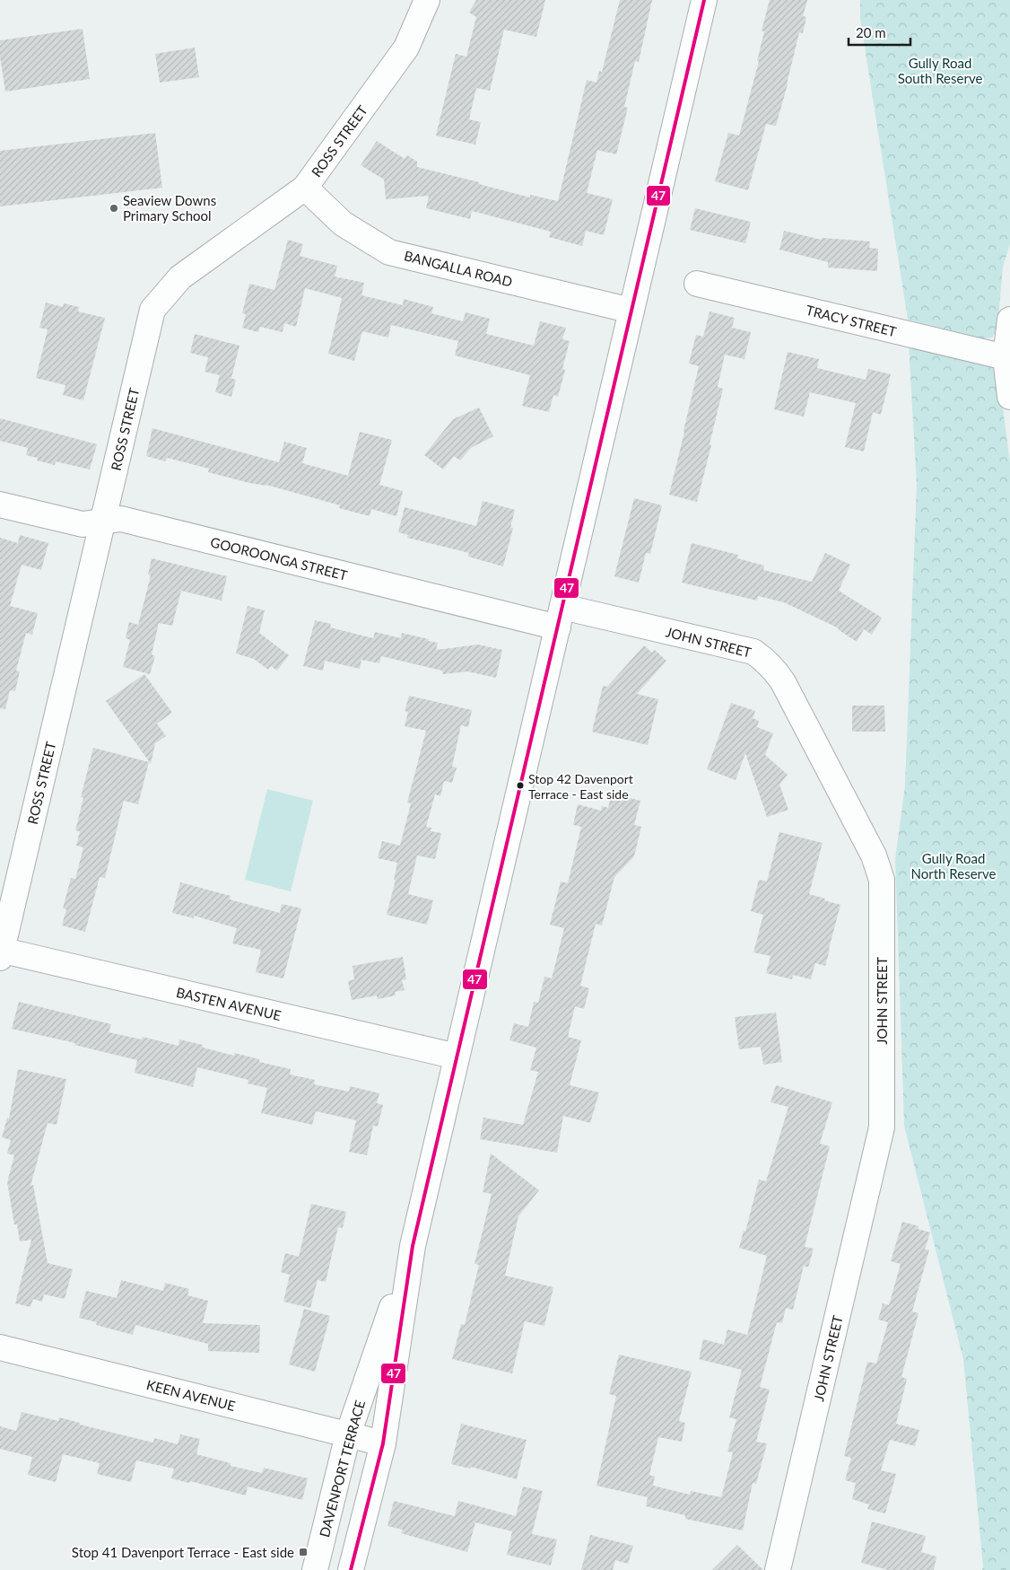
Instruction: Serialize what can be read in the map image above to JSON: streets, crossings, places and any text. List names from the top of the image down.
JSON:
{
  "streets": {
    "street": [
      "ROSS STREET",
      "BANGALLA ROAD",
      "TRACY STREET",
      "GOOROONGA STREET",
      "JOHN STREET",
      "BASTEN AVENUE",
      "KEEN AVENUE",
      "DAVENPORT TERRACE"
    ]
  },
  "crossings": [
    ["ROSS STREET", "BANGALLA ROAD"],
    ["ROSS STREET", "GOOROONGA STREET"],
    ["ROSS STREET", "BASTEN AVENUE"],
    ["GOOROONGA STREET", "JOHN STREET"],
    ["KEEN AVENUE", "DAVENPORT TERRACE"]
  ],
  "parks": ["Gully Road South Reserve", "Gully Road North Reserve"],
  "places": {
    "other": ["Seaview Downs Primary School", "Stop 42 Davenport Terrace - East side"],
    "transit": ["Stop 41 Davenport Terrace - East side"]
  },
  "lines": ["transit line 47"],
  "scale_bar": "20 m"
}
